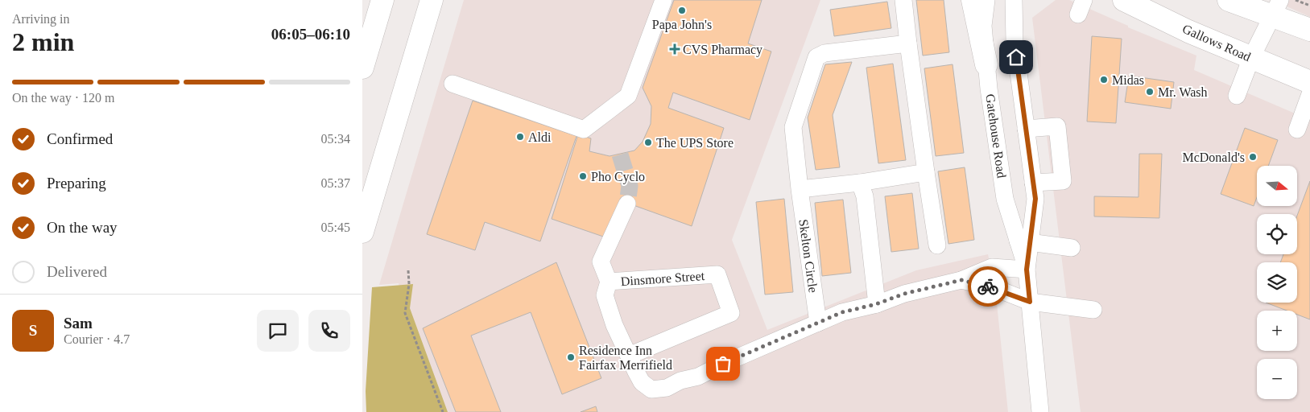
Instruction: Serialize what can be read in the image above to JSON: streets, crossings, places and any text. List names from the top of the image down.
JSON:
{
  "streets": {
    "main road": ["Gallows Road"],
    "street": ["Gatehouse Road", "Skelton Circle", "Dinsmore Street"]
  },
  "crossings": [
    ["Gatehouse Road", "Dinsmore Street"],
    ["Skelton Circle", "Dinsmore Street"]
  ],
  "places": {
    "other": [
      "Papa John's",
      "Midas",
      "Mr. Wash",
      "Aldi",
      "The UPS Store",
      "McDonald's",
      "Pho Cyclo",
      "Residence Inn Fairfax Merrifield"
    ],
    "health": ["CVS Pharmacy"]
  },
  "north": "right",
  "page": {
    "heading": ["2 min", "Arriving in", "06:05–06:10"],
    "panel": ["Sam", "Courier · 4.7"],
    "bar": "On the way · 120 m",
    "list": [
      ["Confirmed", "05:34"],
      ["Preparing", "05:37"],
      ["On the way", "05:45"],
      "Delivered"
    ],
    "map_buttons": ["+", "−"],
    "round": "S"
  }
}
